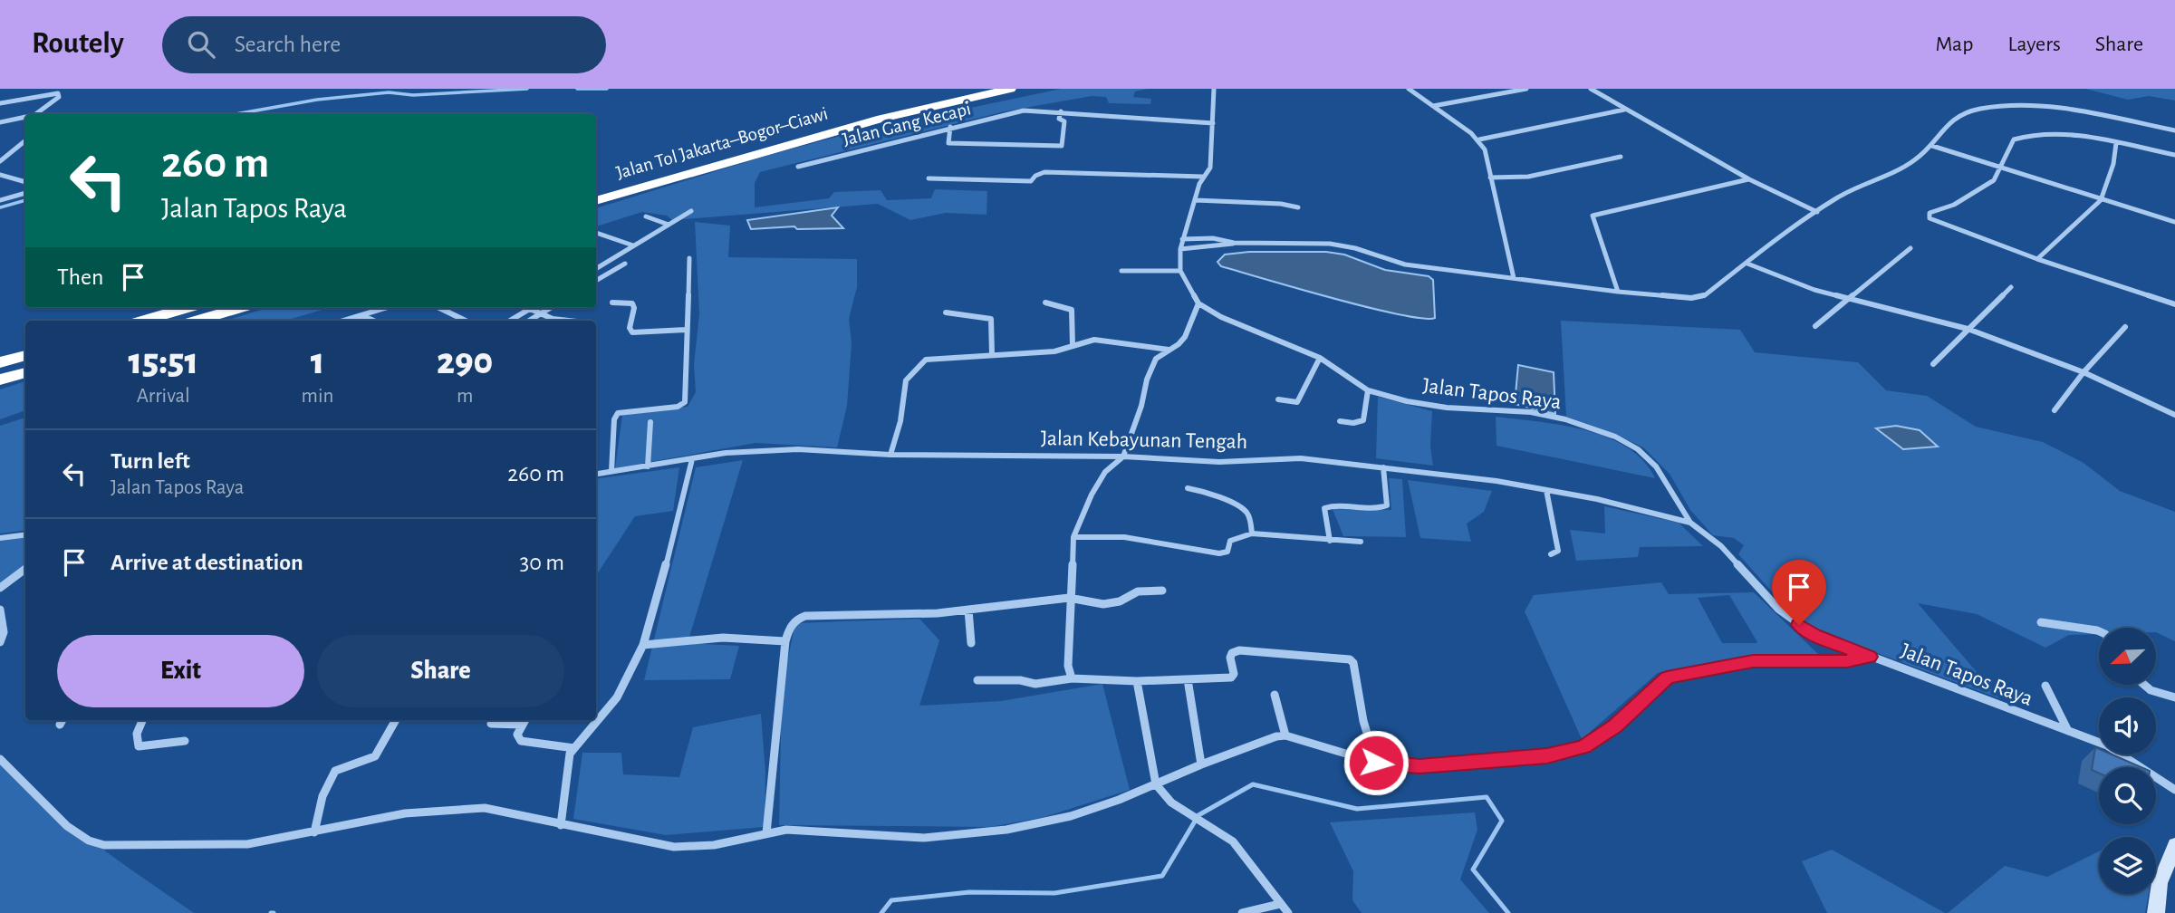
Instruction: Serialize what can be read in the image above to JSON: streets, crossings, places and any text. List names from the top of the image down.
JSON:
{
  "streets": {
    "highway": ["Jalan Tol Jakarta–Bogor–Ciawi"],
    "street": ["Jalan Gang Kecapi", "Jalan Tapos Raya", "Jalan Kebayunan Tengah"]
  },
  "crossings": [
    ["Jalan Tapos Raya", "Jalan Kebayunan Tengah"]
  ],
  "north": "bottom left",
  "page": {
    "header": "Routely",
    "search": "Search here",
    "nav": ["Map", "Layers", "Share"],
    "turn": ["260 m", "Jalan Tapos Raya"],
    "then": "Then",
    "eta": [
      "15:51",
      "Arrival",
      "1",
      "min",
      "290",
      "m"
    ],
    "list": [
      {
        "name": "Turn left",
        "note": "Jalan Tapos Raya",
        "value": "260 m"
      },
      {
        "name": "Arrive at destination",
        "value": "30 m"
      }
    ],
    "buttons": ["Exit", "Share"]
  }
}
